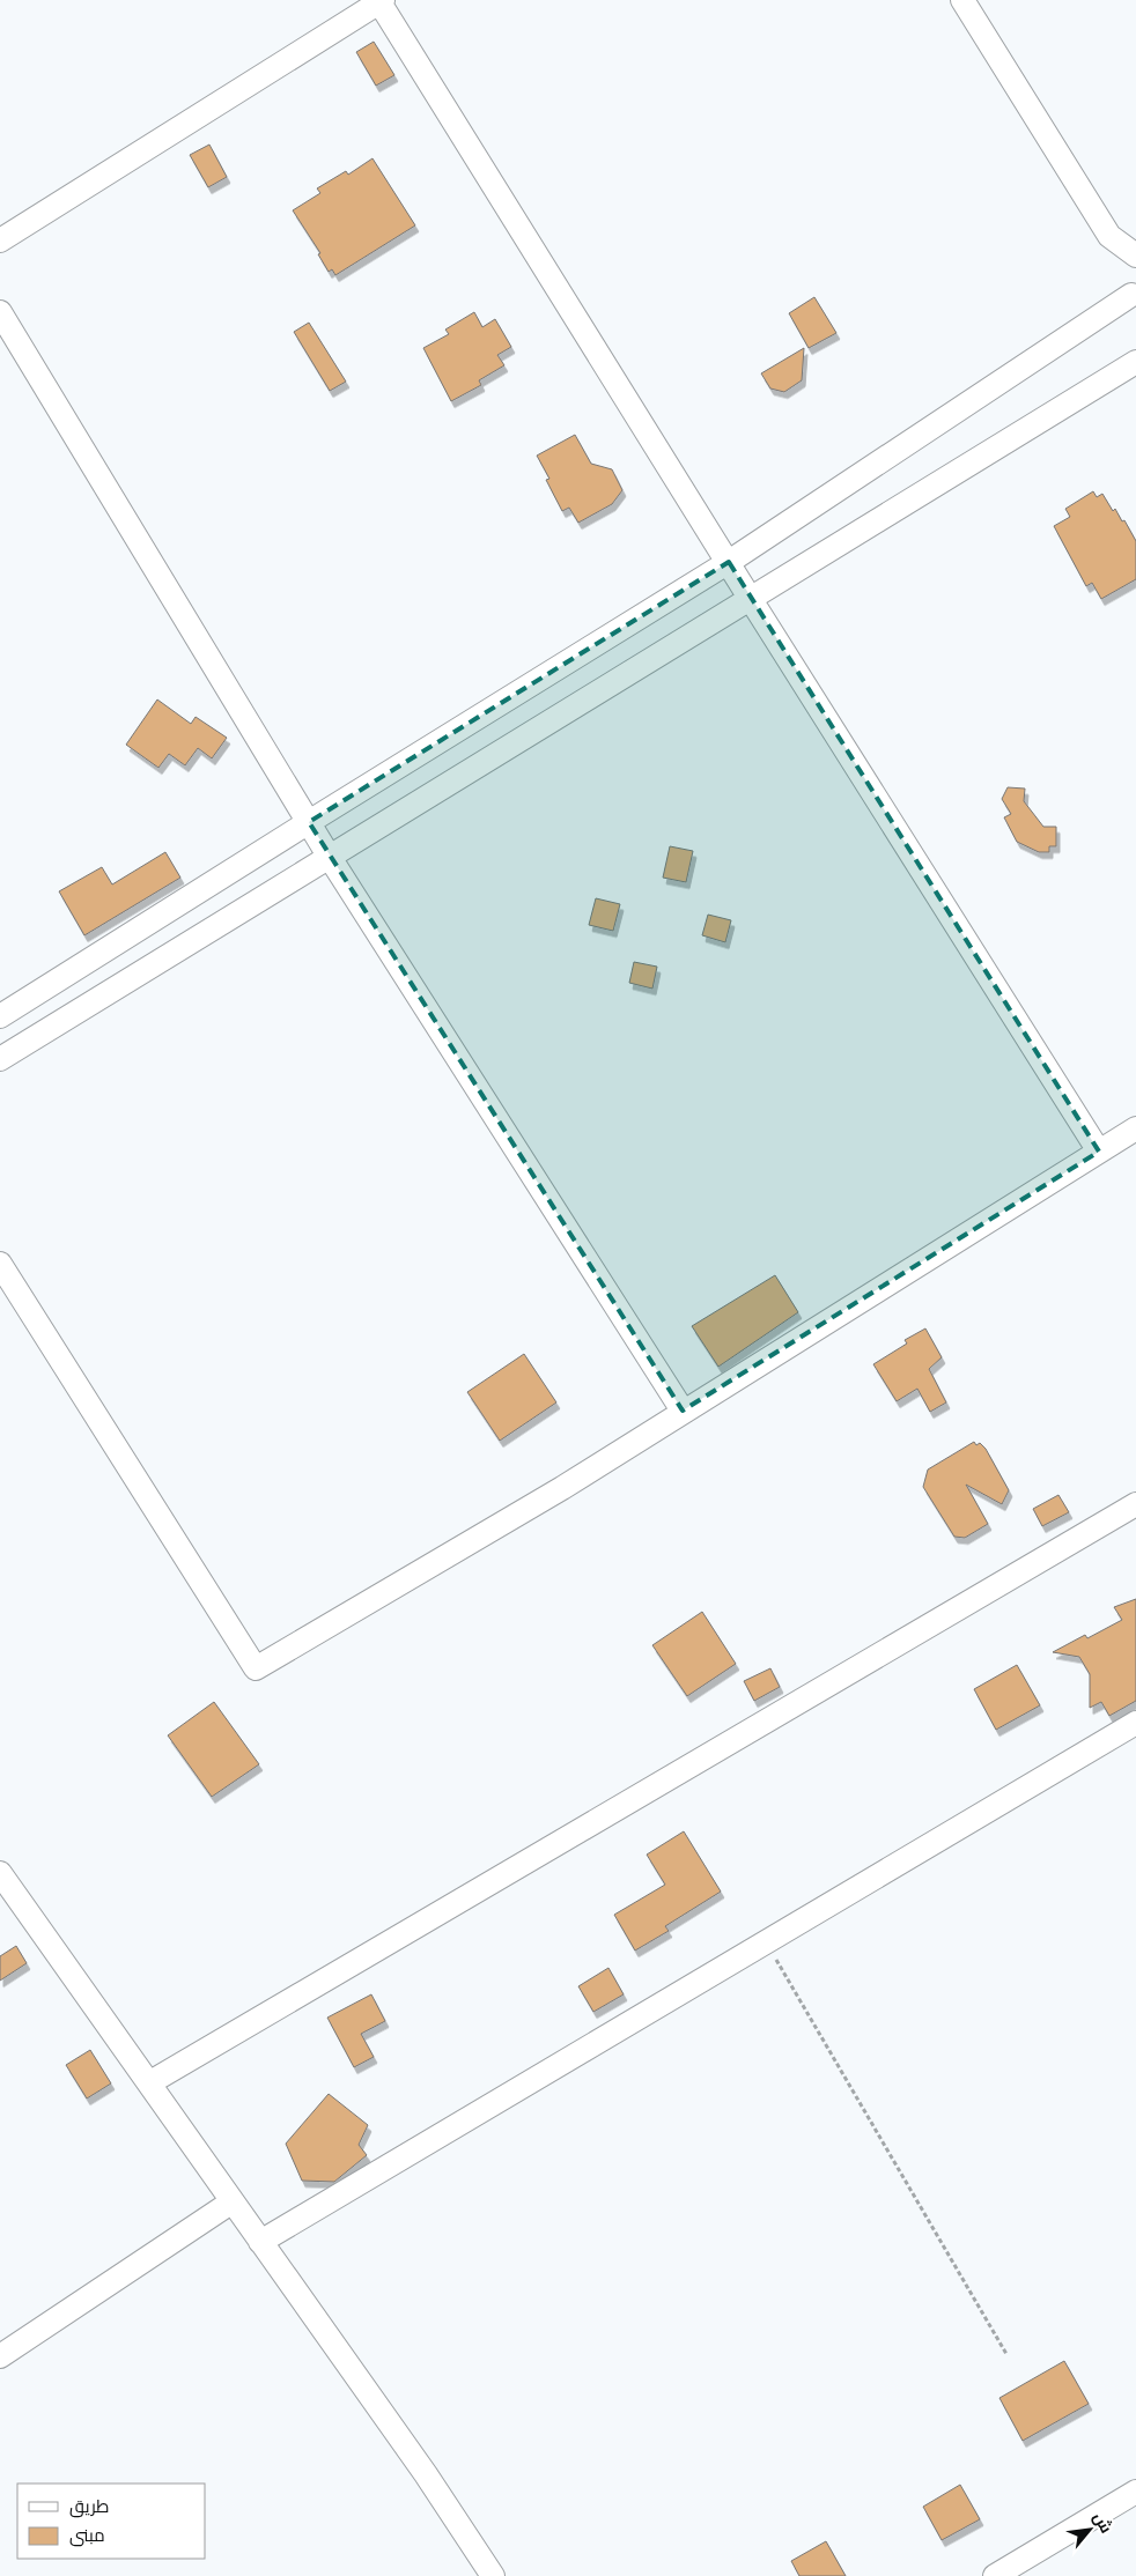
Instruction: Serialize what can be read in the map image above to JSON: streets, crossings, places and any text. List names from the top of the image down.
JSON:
{
  "legend": ["طريق", "مبنى"],
  "north": "top right"
}
